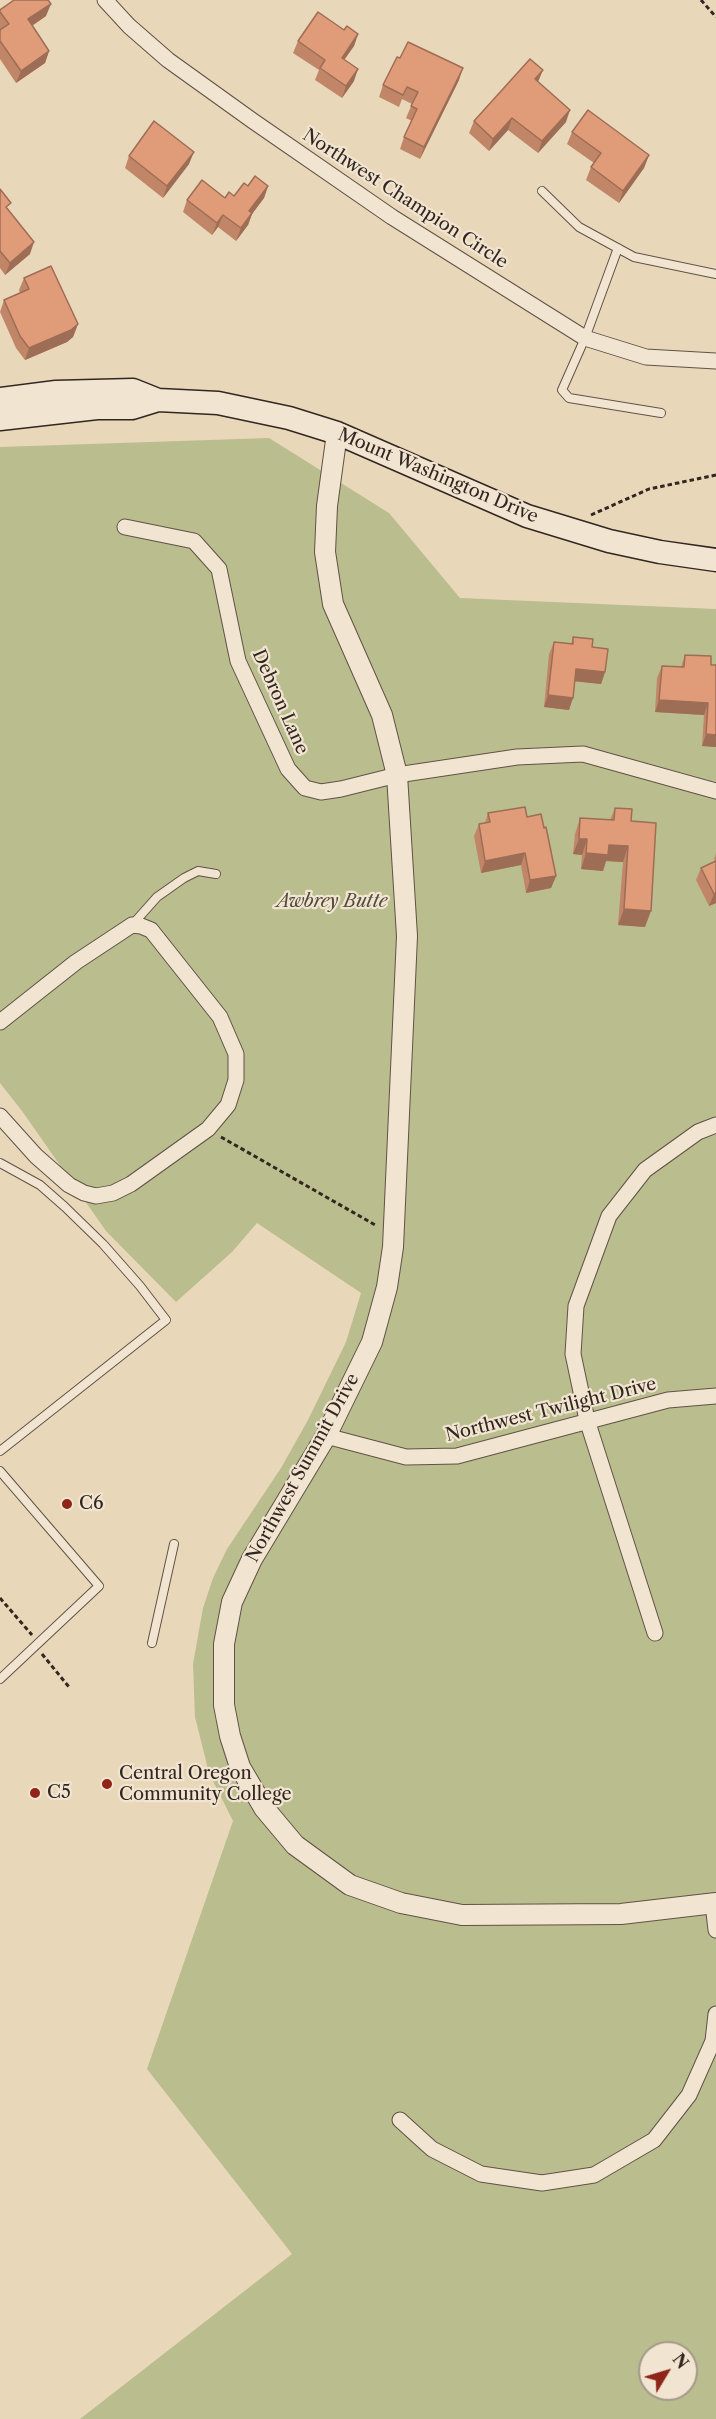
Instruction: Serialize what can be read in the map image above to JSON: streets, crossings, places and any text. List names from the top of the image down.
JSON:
{
  "streets": {
    "main road": ["Mount Washington Drive"],
    "street": [
      "Northwest Champion Circle",
      "Debron Lane",
      "Northwest Twilight Drive",
      "Northwest Summit Drive"
    ]
  },
  "crossings": [
    ["Mount Washington Drive", "Northwest Summit Drive"],
    ["Debron Lane", "Northwest Summit Drive"],
    ["Northwest Twilight Drive", "Northwest Summit Drive"]
  ],
  "parks": ["Awbrey Butte"],
  "places": ["C6", "Central Oregon Community College", "C5"],
  "north": "top right"
}
